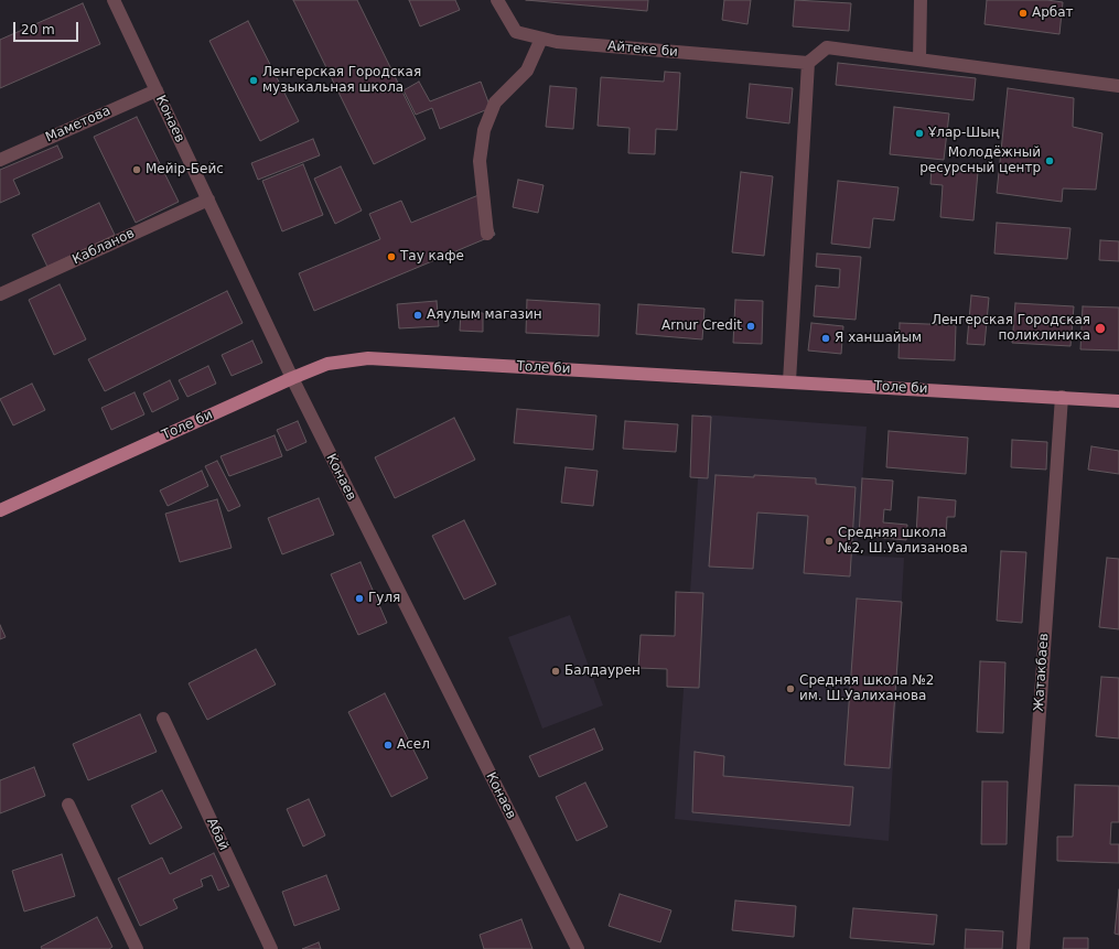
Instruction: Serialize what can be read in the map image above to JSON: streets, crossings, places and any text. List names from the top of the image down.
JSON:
{
  "streets": {
    "main road": ["Толе би"],
    "street": [
      "Айтеке би",
      "Конаев",
      "Маметова",
      "Кабланов",
      "Жатакбаев",
      "Абай"
    ]
  },
  "crossings": [
    ["Конаев", "Маметова"],
    ["Конаев", "Кабланов"],
    ["Конаев", "Толе би"],
    ["Толе би", "Жатакбаев"]
  ],
  "places": [
    "Арбат",
    "Ленгерская Городская музыкальная школа",
    "Ұлар-Шың",
    "Молодёжный ресурсный центр",
    "Мейір-Бейс",
    "Тау кафе",
    "Аяулым магазин",
    "Arnur Credit",
    "Ленгерская Городская поликлиника",
    "Я ханшайым",
    "Средняя школа №2, Ш.Уализанова",
    "Гуля",
    "Балдаурен",
    "Средняя школа №2 им. Ш.Уалиханова",
    "Асел"
  ],
  "scale_bar": "20 m"
}
